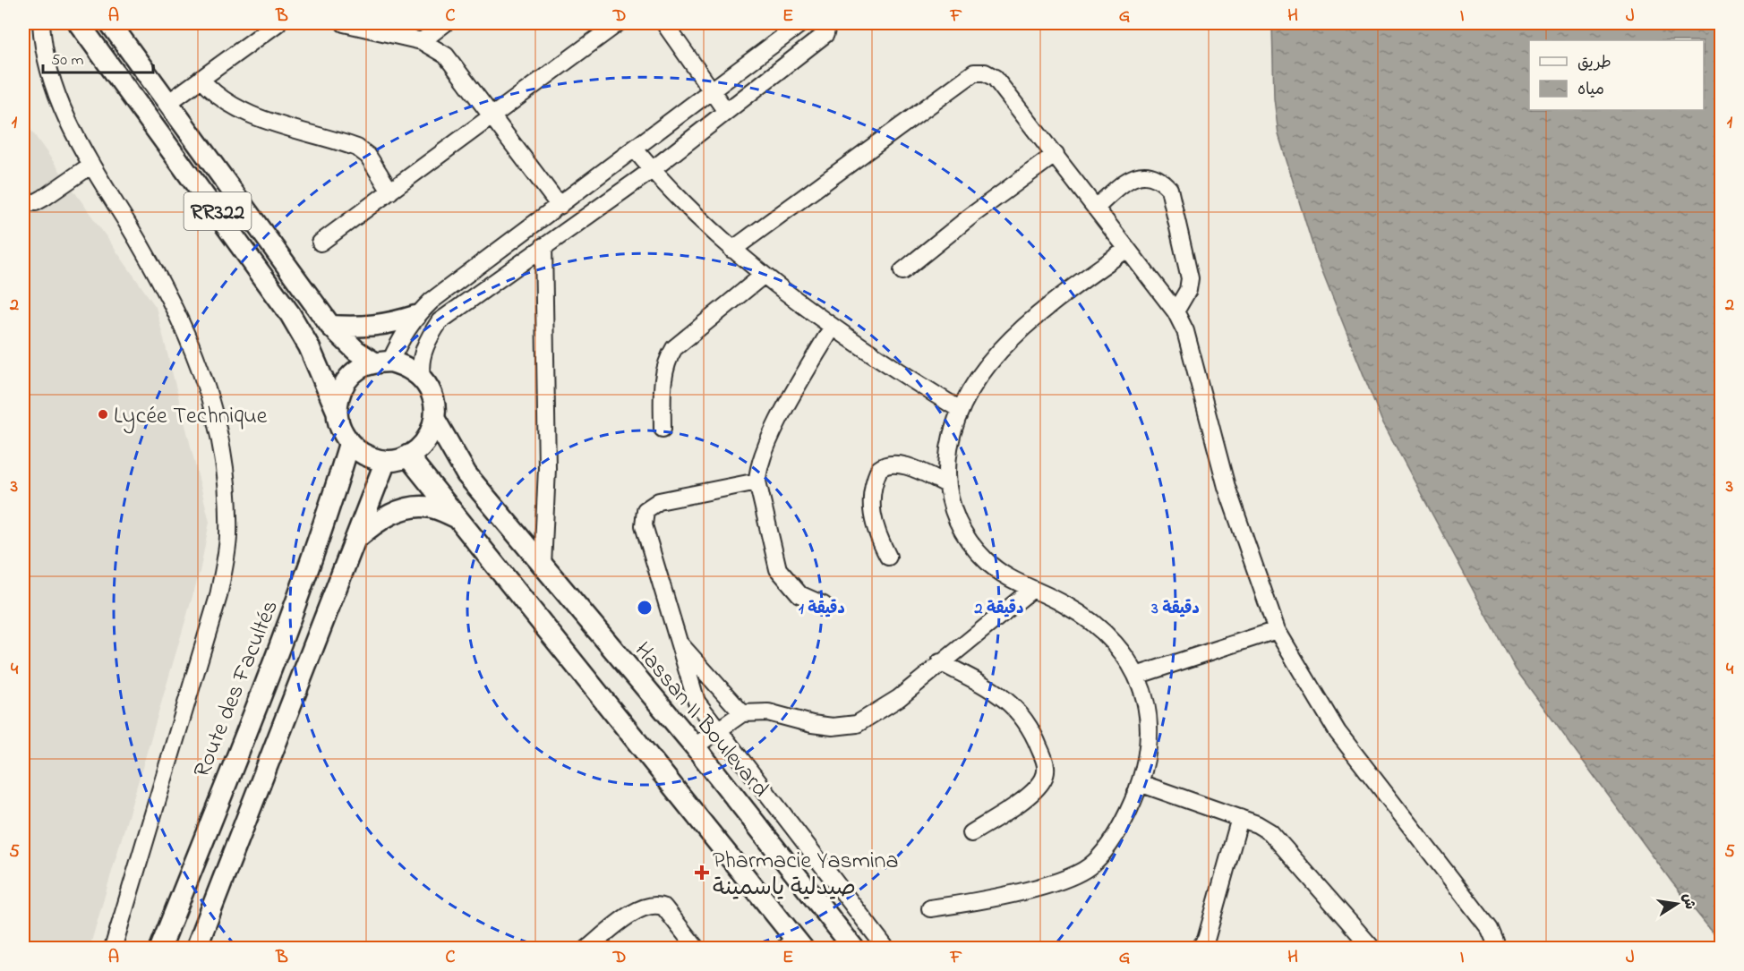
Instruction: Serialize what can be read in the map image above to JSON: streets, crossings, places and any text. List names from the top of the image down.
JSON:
{
  "streets": {
    "main road": ["RR322", "Route des Facultés", "Hassan II Boulevard"]
  },
  "crossings": [
    ["RR322", "Route des Facultés"],
    ["RR322", "Hassan II Boulevard"],
    ["Route des Facultés", "Hassan II Boulevard"]
  ],
  "places": {
    "other": ["Lycée Technique"],
    "health": ["Pharmacie Yasmina صيدلية ياسمينة"]
  },
  "legend": ["طريق", "مياه"],
  "scale_bar": "50 m",
  "north": "right",
  "grid": {
    "columns": [
      "A",
      "B",
      "C",
      "D",
      "E",
      "F",
      "G",
      "H",
      "I",
      "J"
    ],
    "rows": [
      "1",
      "2",
      "3",
      "4",
      "5"
    ]
  },
  "rings": ["1 دقيقة", "2 دقيقة", "3 دقيقة"]
}
